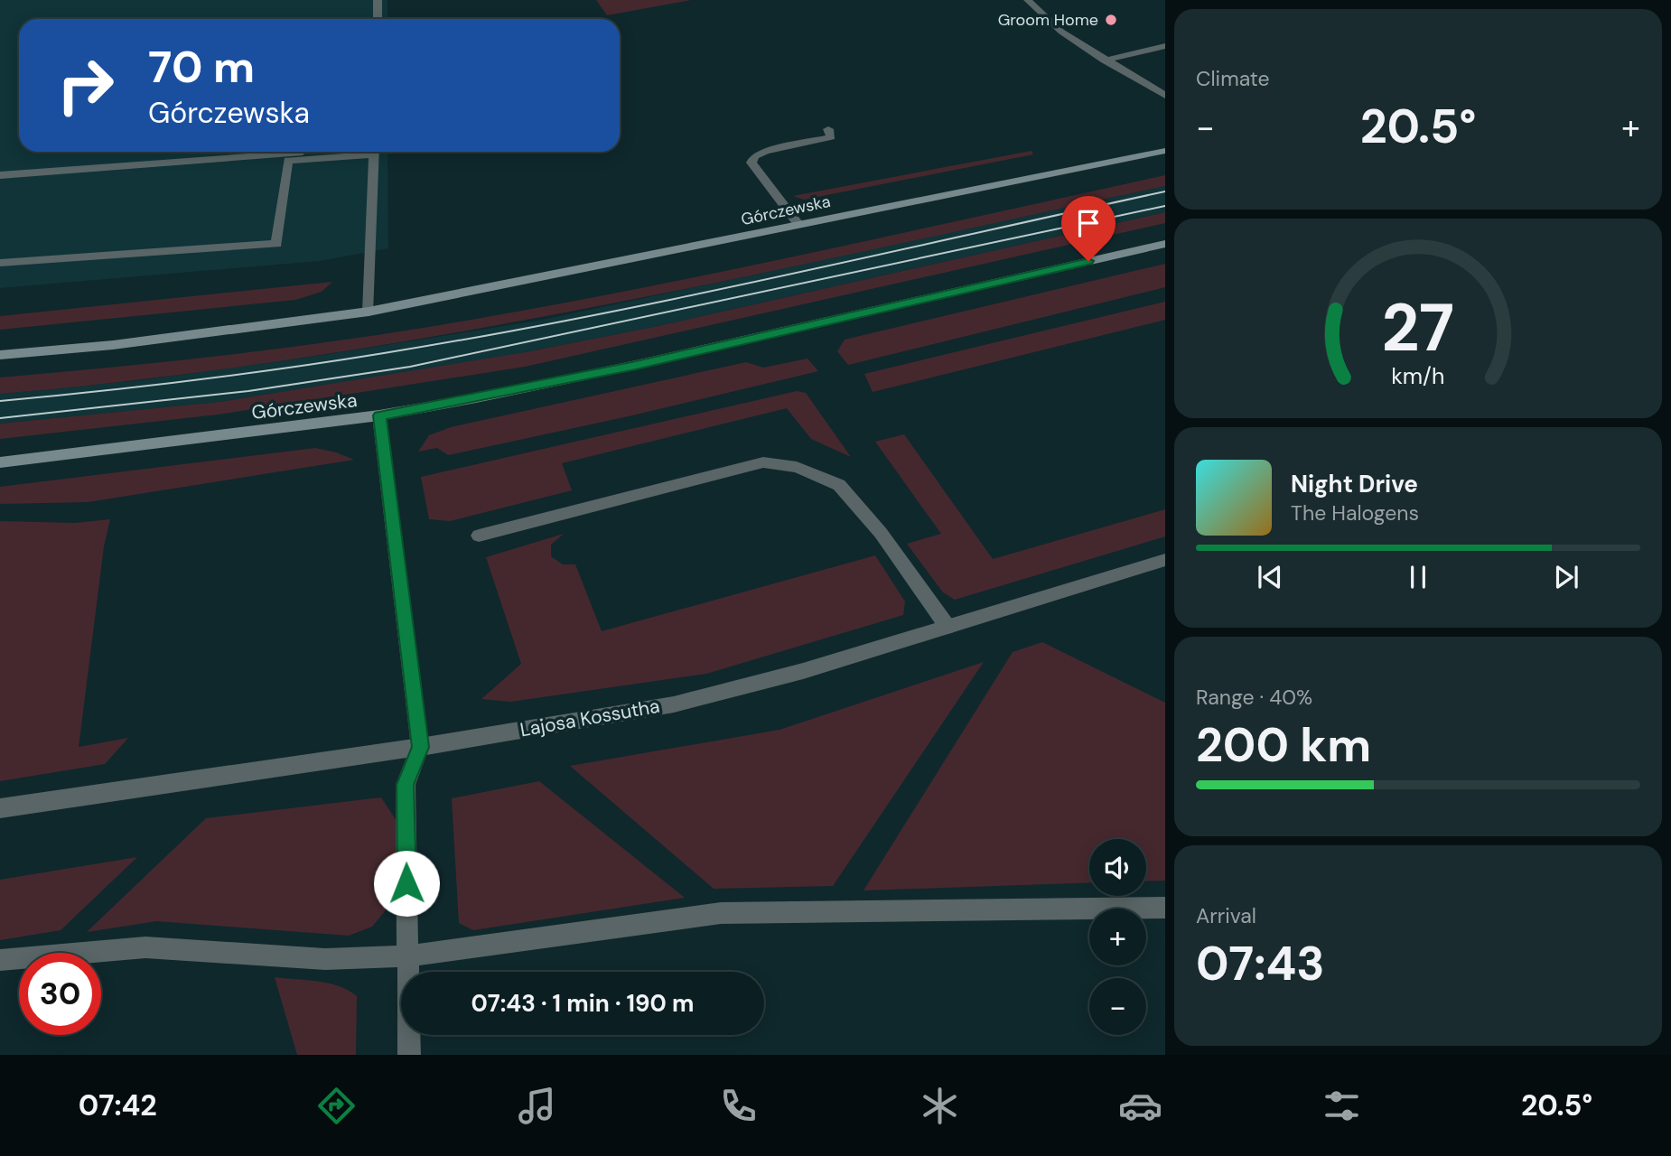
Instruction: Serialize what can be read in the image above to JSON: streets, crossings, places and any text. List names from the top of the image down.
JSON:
{
  "streets": {
    "main road": ["Górczewska"],
    "street": ["Lajosa Kossutha"]
  },
  "places": ["Groom Home"],
  "page": {
    "tile": [
      "Climate",
      ["Range · 40%", "200 km"],
      ["Arrival", "07:43"]
    ],
    "turn": ["70 m", "Górczewska"],
    "heat": ["−", "20.5°", "+"],
    "song": ["Night Drive", "The Halogens"],
    "map_buttons": ["+", "−"],
    "limit": "30",
    "trip": "07:43 · 1 min · 190 m",
    "tabs": ["07:42", "20.5°"],
    "gauge": ["27", "km/h"]
  }
}
